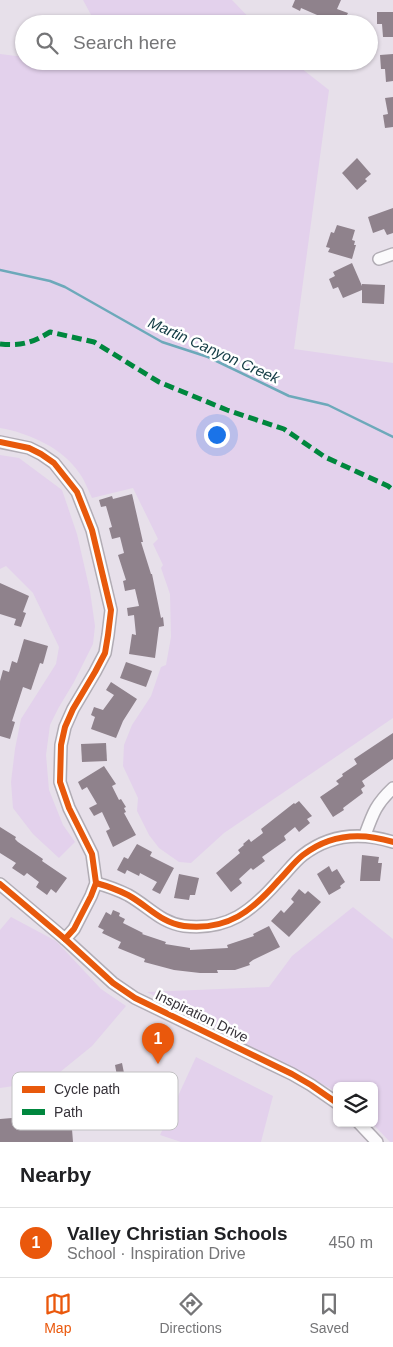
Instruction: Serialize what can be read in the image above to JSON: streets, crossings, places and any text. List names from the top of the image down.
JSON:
{
  "streets": {
    "street": ["Inspiration Drive"]
  },
  "water": ["Martin Canyon Creek"],
  "legend": ["Cycle path", "Path"],
  "page": {
    "search": "Search here",
    "pins": "1",
    "heading": "Nearby",
    "list": [
      {
        "mark": "1",
        "name": "Valley Christian Schools",
        "note": "School · Inspiration Drive",
        "value": "450 m"
      }
    ],
    "nav": ["Map", "Directions", "Saved"]
  }
}
